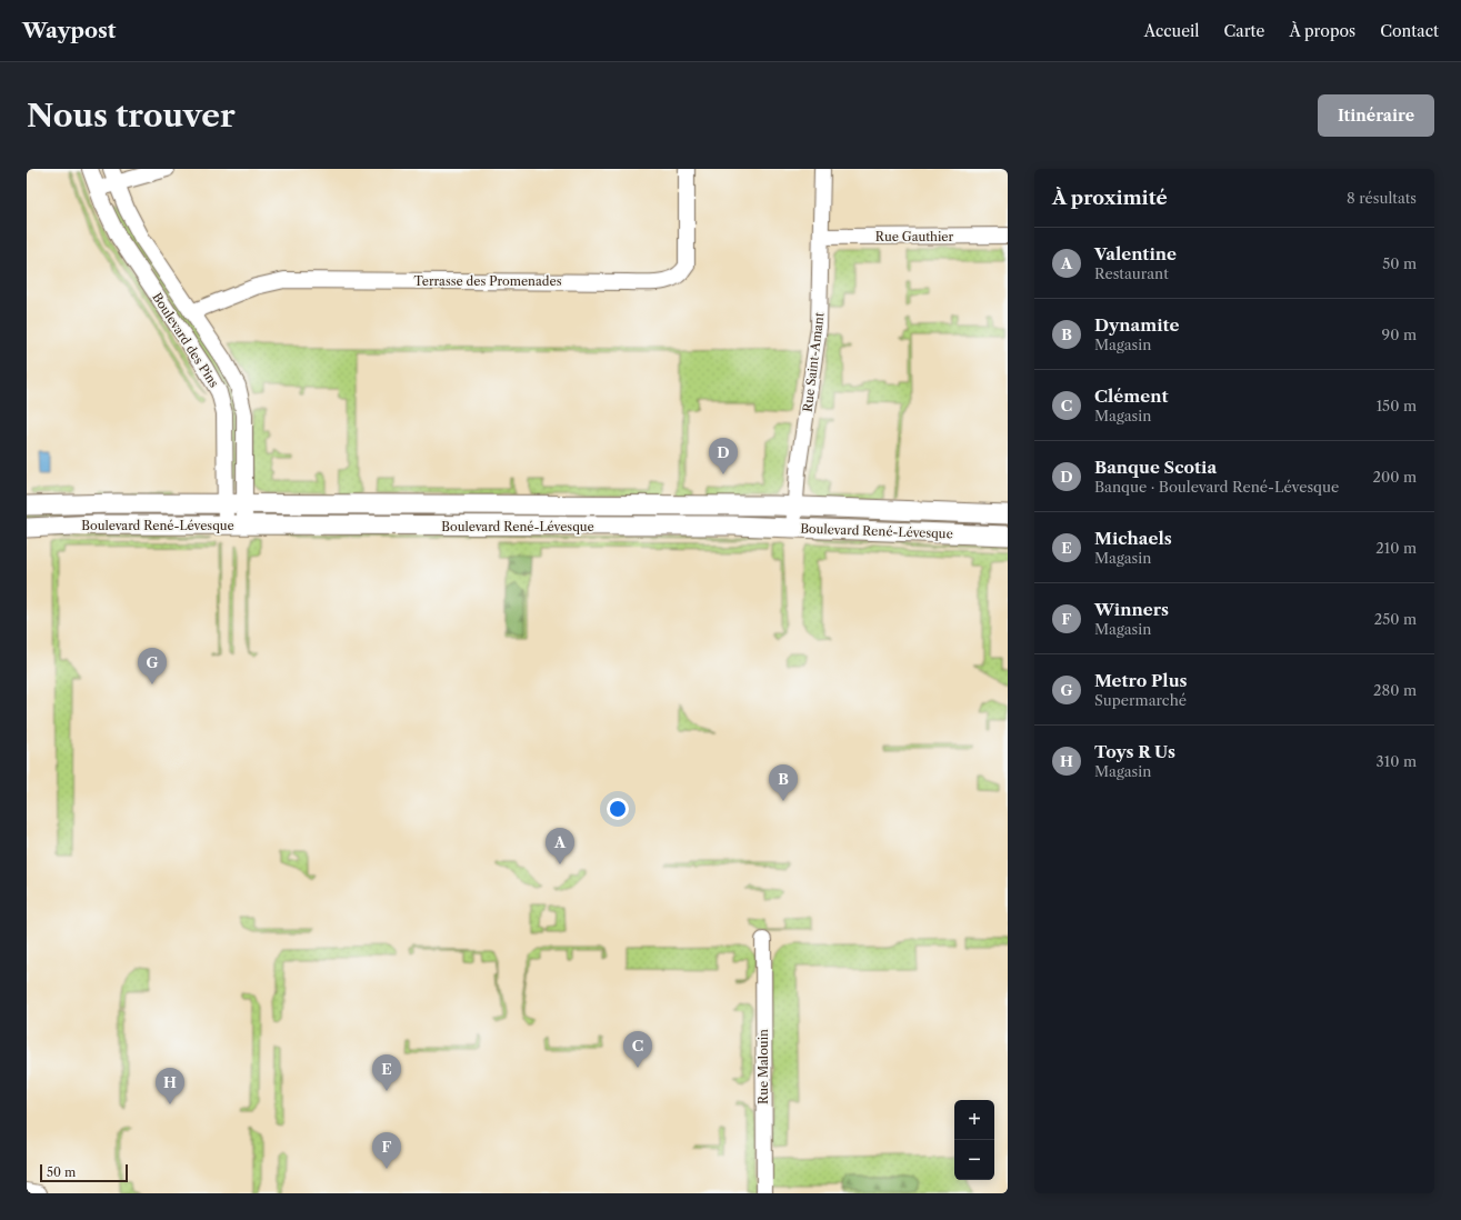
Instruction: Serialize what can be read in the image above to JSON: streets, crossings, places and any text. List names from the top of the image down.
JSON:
{
  "streets": {
    "main road": ["Boulevard René-Lévesque"],
    "street": [
      "Rue Gauthier",
      "Terrasse des Promenades",
      "Boulevard des Pins",
      "Rue Saint-Amant",
      "Rue Malouin"
    ]
  },
  "crossings": [
    ["Rue Gauthier", "Rue Saint-Amant"],
    ["Terrasse des Promenades", "Boulevard des Pins"],
    ["Boulevard des Pins", "Boulevard René-Lévesque"],
    ["Rue Saint-Amant", "Boulevard René-Lévesque"]
  ],
  "scale_bar": "50 m",
  "page": {
    "header": "Waypost",
    "nav": [
      "Accueil",
      "Carte",
      "À propos",
      "Contact"
    ],
    "buttons": "Itinéraire",
    "title": "Nous trouver",
    "heading": ["À proximité", "8 résultats"],
    "list": [
      {
        "mark": "A",
        "name": "Valentine",
        "note": "Restaurant",
        "value": "50 m"
      },
      {
        "mark": "B",
        "name": "Dynamite",
        "note": "Magasin",
        "value": "90 m"
      },
      {
        "mark": "C",
        "name": "Clément",
        "note": "Magasin",
        "value": "150 m"
      },
      {
        "mark": "D",
        "name": "Banque Scotia",
        "note": "Banque · Boulevard René-Lévesque",
        "value": "200 m"
      },
      {
        "mark": "E",
        "name": "Michaels",
        "note": "Magasin",
        "value": "210 m"
      },
      {
        "mark": "F",
        "name": "Winners",
        "note": "Magasin",
        "value": "250 m"
      },
      {
        "mark": "G",
        "name": "Metro Plus",
        "note": "Supermarché",
        "value": "280 m"
      },
      {
        "mark": "H",
        "name": "Toys R Us",
        "note": "Magasin",
        "value": "310 m"
      }
    ],
    "pins": [
      "D",
      "G",
      "B",
      "A",
      "C",
      "E",
      "H",
      "F"
    ],
    "map_buttons": ["+", "−"],
    "scale": "50 m"
  }
}
